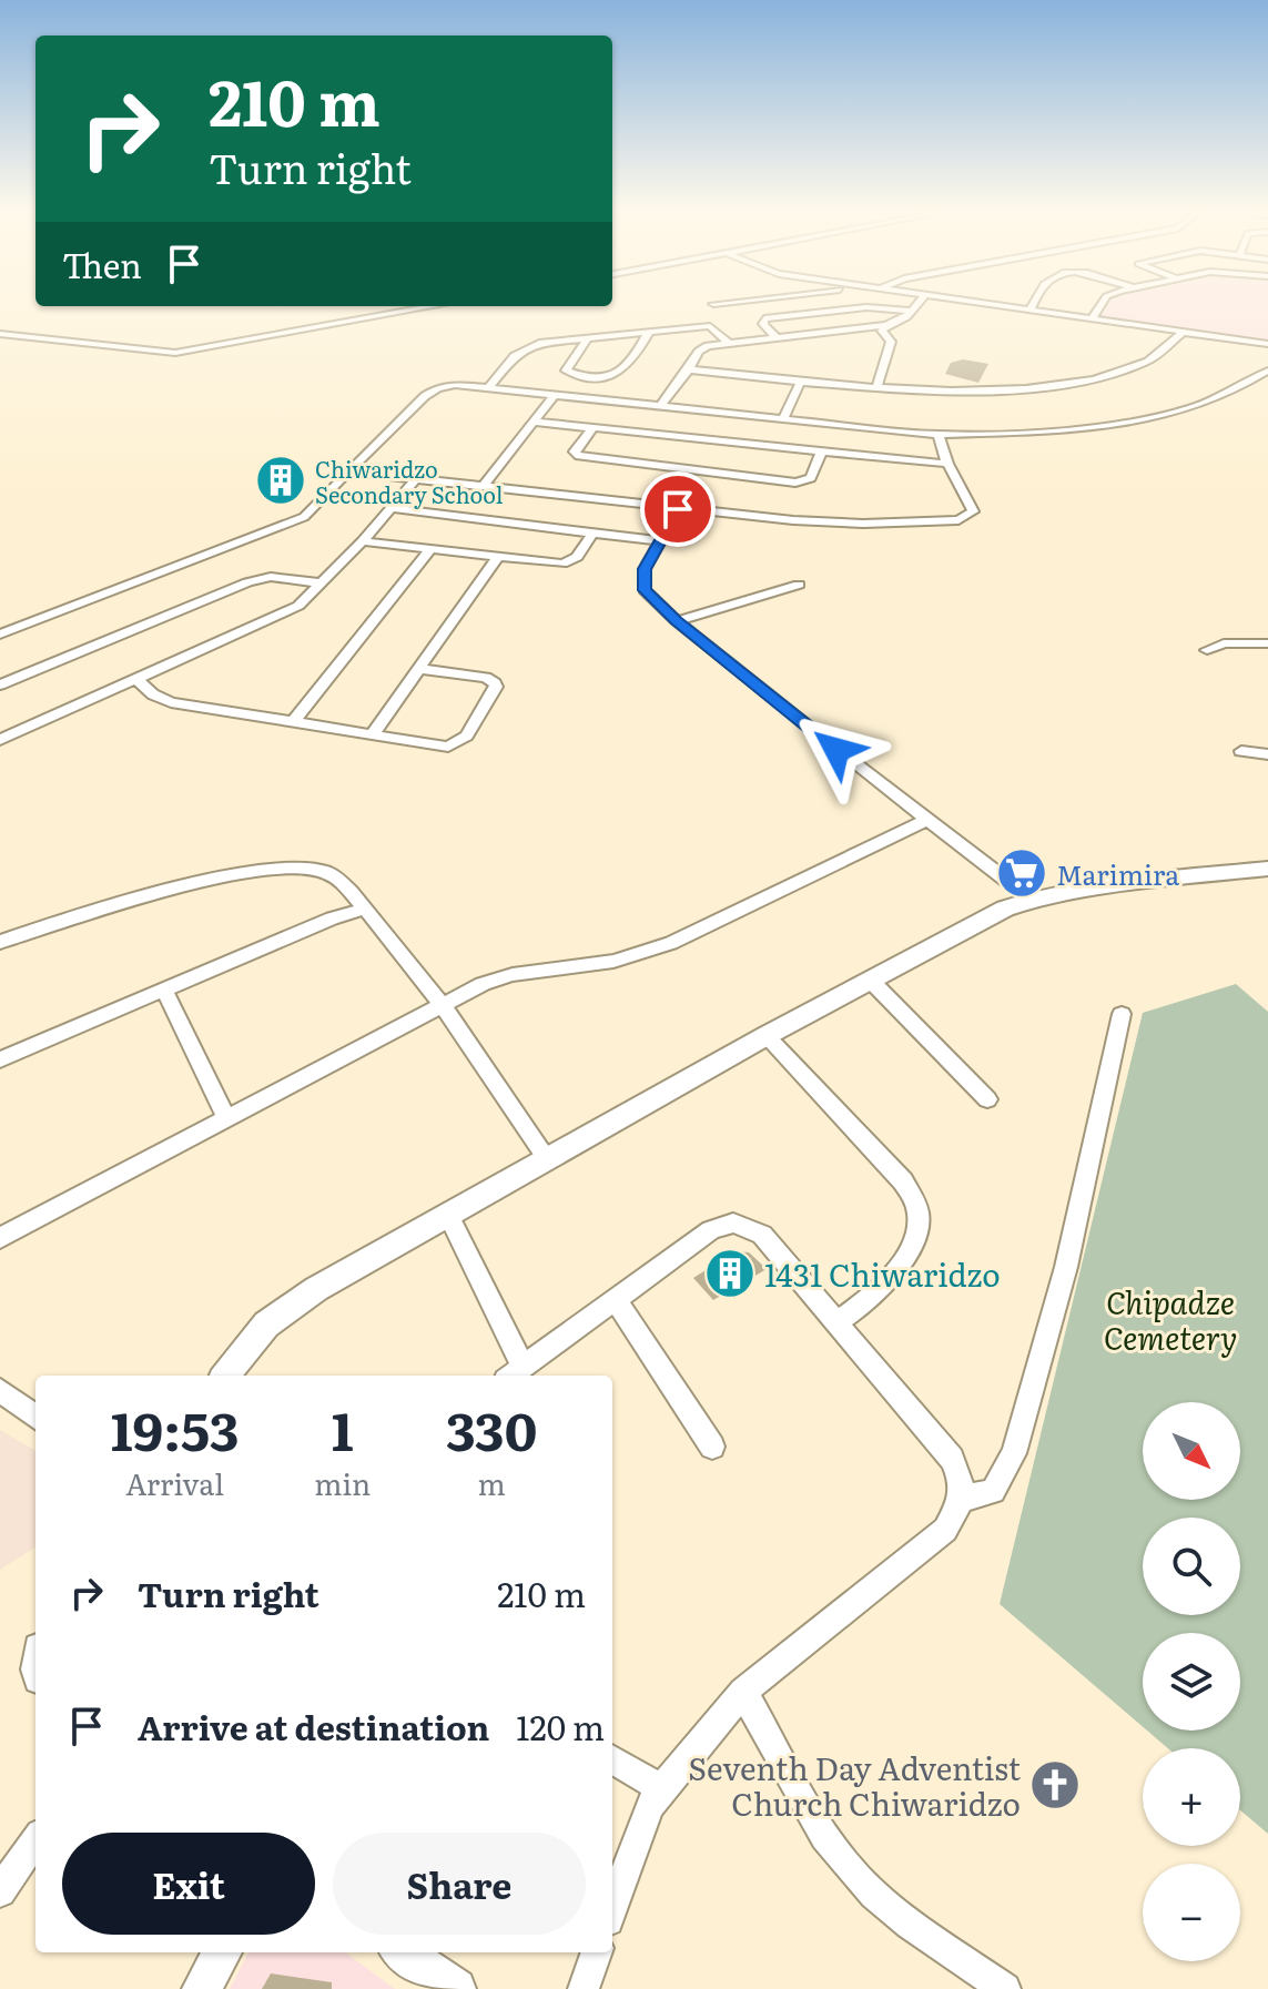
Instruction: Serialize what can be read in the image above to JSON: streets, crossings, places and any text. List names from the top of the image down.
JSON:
{
  "parks": ["Chipadze Cemetery"],
  "places": {
    "building": ["Chiwaridzo Secondary School", "1431 Chiwaridzo"],
    "supermarket": ["Marimira"],
    "church": ["Seventh Day Adventist Church Chiwaridzo"]
  },
  "north": "bottom right",
  "page": {
    "turn": ["210 m", "Turn right"],
    "then": "Then",
    "eta": [
      "19:53",
      "Arrival",
      "1",
      "min",
      "330",
      "m"
    ],
    "map_buttons": ["+", "−"],
    "list": [
      {
        "name": "Turn right",
        "value": "210 m"
      },
      {
        "name": "Arrive at destination",
        "value": "120 m"
      }
    ],
    "buttons": ["Exit", "Share"]
  }
}
